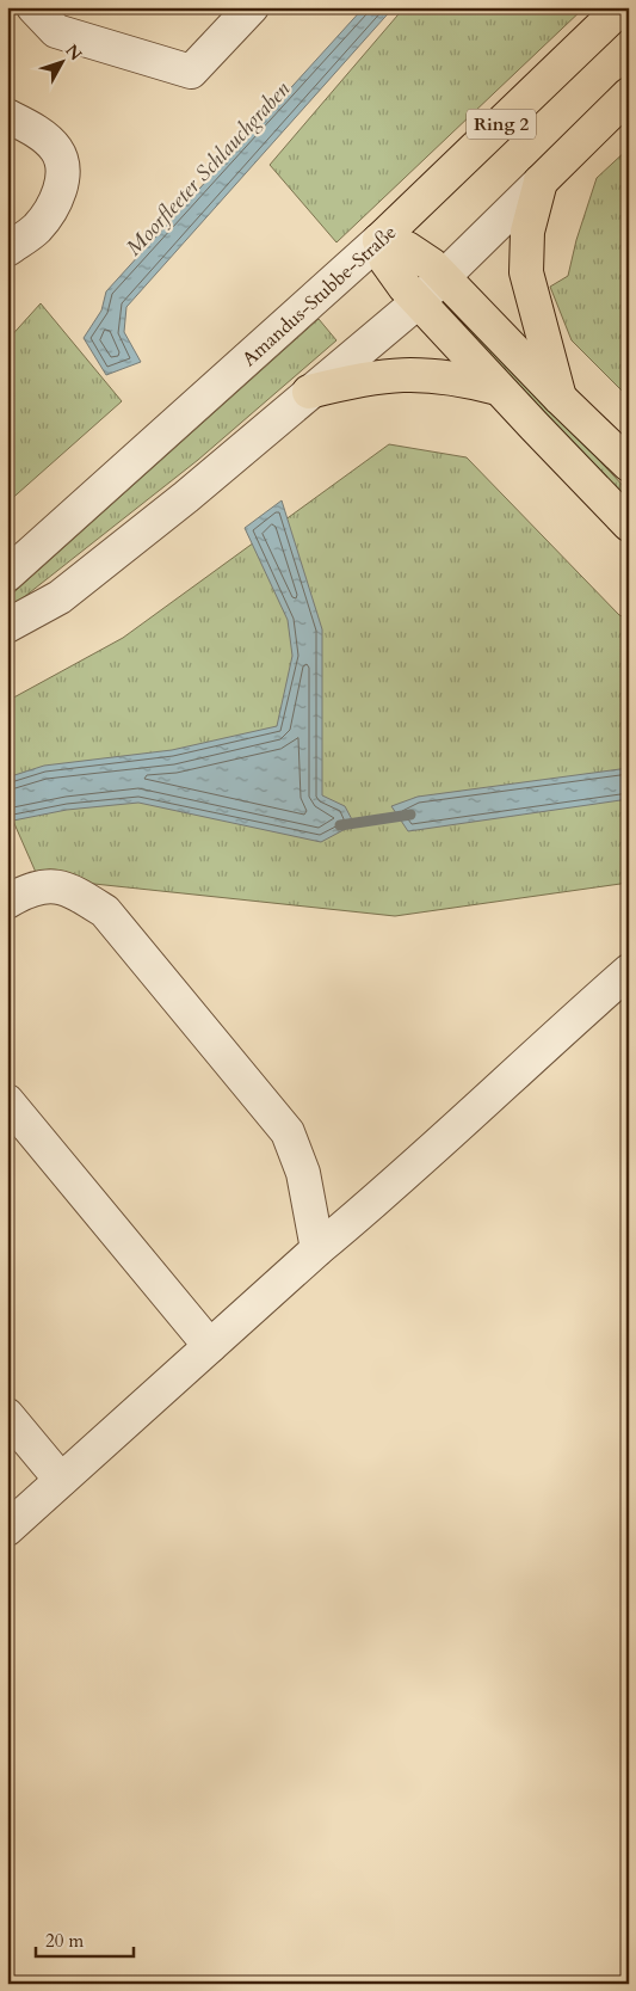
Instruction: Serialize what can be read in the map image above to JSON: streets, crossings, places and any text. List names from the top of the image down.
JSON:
{
  "streets": {
    "main road": ["Ring 2", "Amandus-Stubbe-Straße"]
  },
  "water": ["Moorfleeter Schlauchgraben"],
  "scale_bar": "20 m",
  "north": "top right"
}
